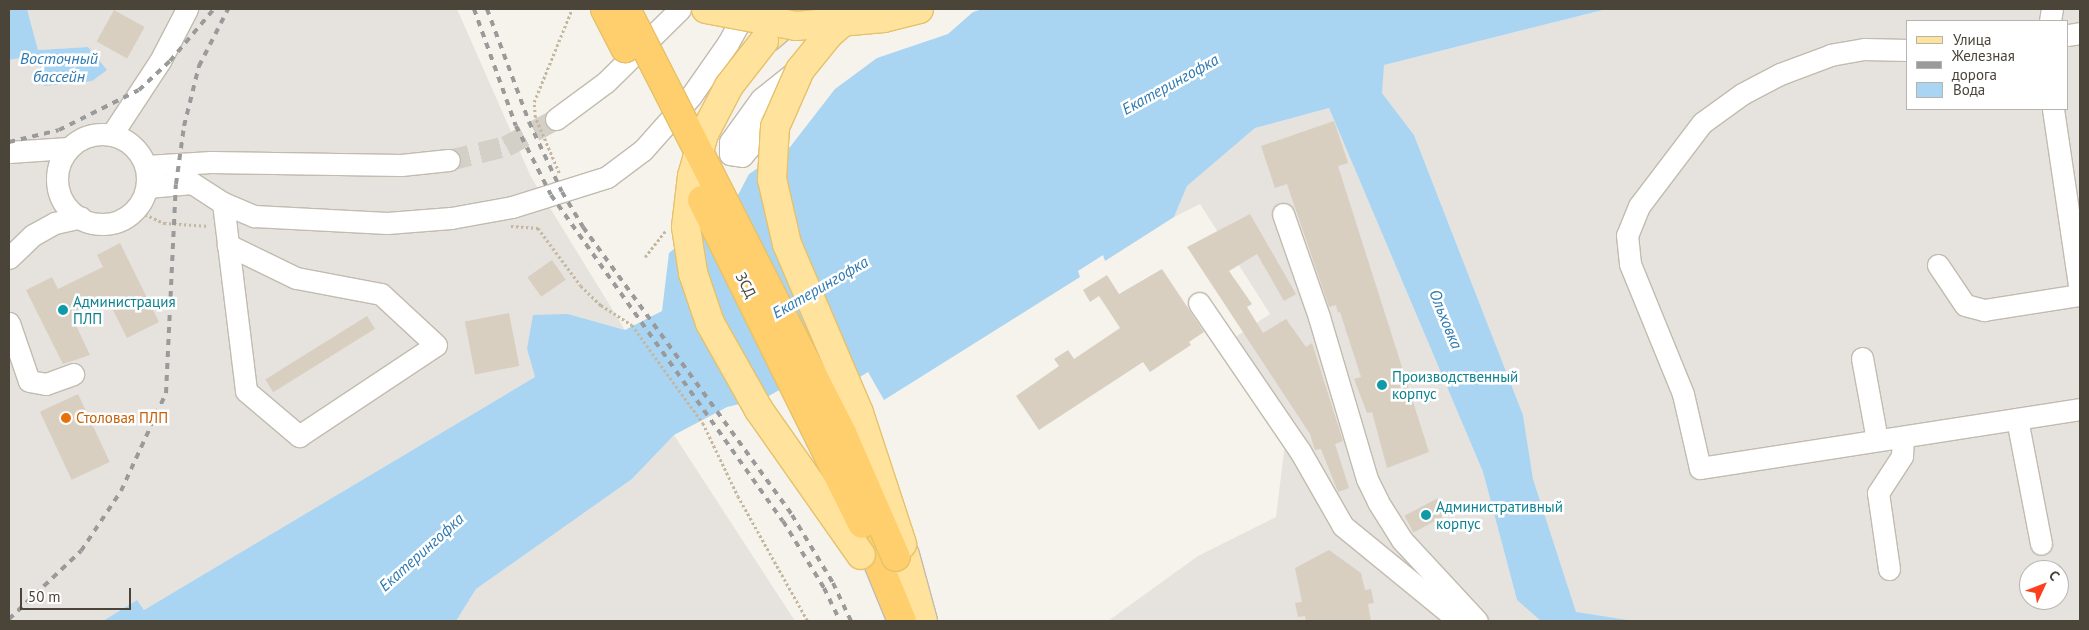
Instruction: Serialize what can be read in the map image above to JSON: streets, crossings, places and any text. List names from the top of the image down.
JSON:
{
  "streets": {
    "highway": ["ЗСД"]
  },
  "water": ["Восточный бассейн", "Екатерингофка", "Ольховка"],
  "places": [
    "Администрация ПЛП",
    "Производственный корпус",
    "Столовая ПЛП",
    "Административный корпус"
  ],
  "legend": ["Улица", "Железная дорога", "Вода"],
  "scale_bar": "50 m",
  "north": "top right"
}
